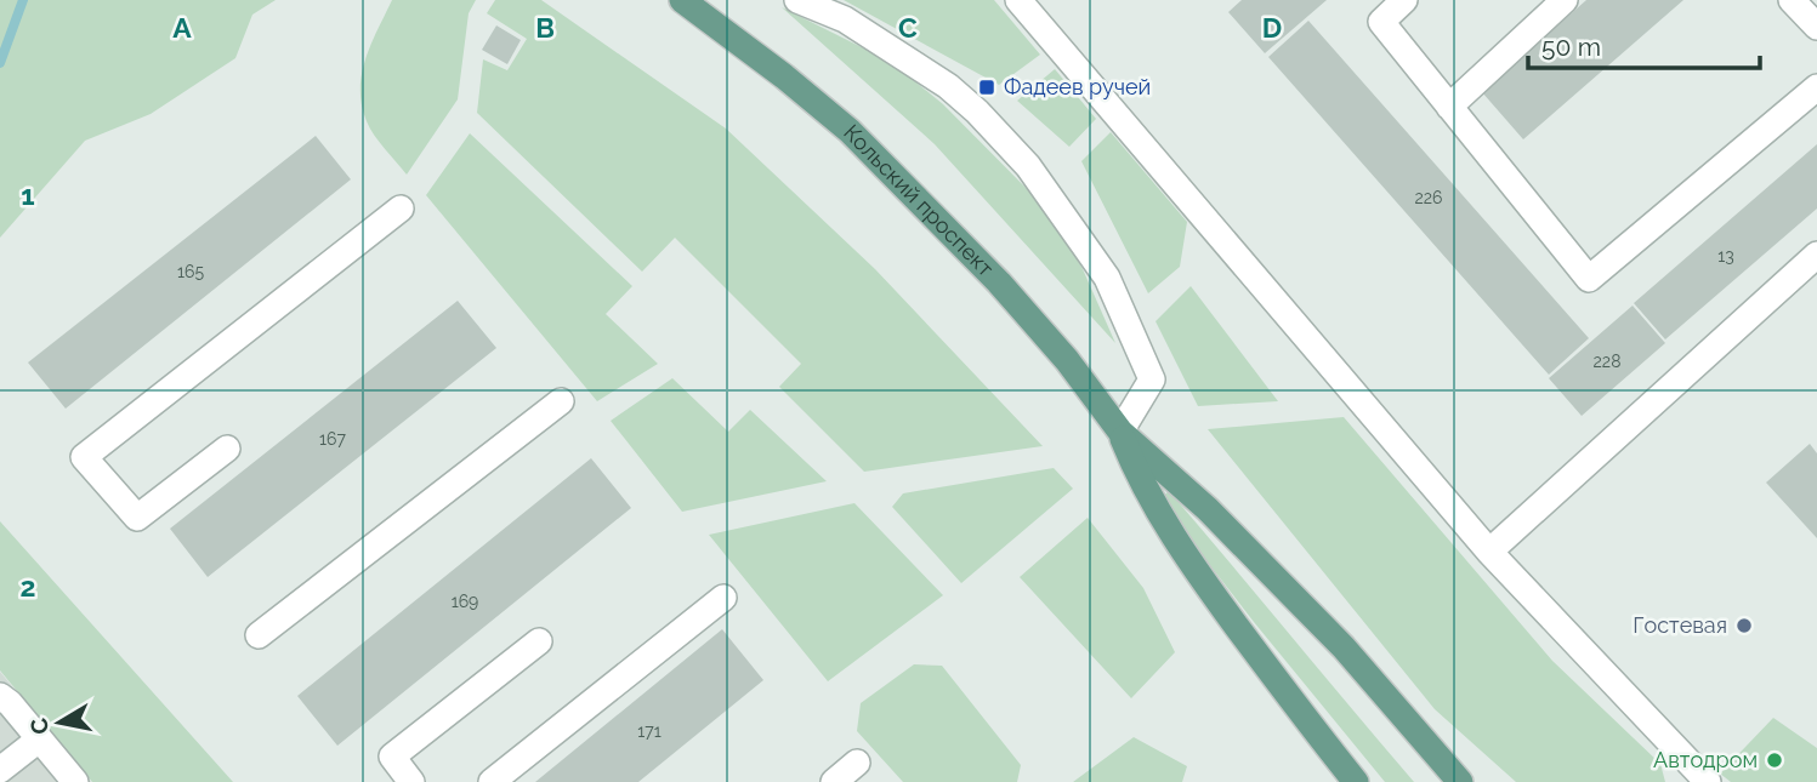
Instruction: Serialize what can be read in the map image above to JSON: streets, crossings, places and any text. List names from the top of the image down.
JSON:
{
  "streets": {
    "main road": ["Кольский проспект"]
  },
  "places": {
    "transit": ["Фадеев ручей"],
    "other": ["Гостевая", "Автодром"]
  },
  "house_numbers": [
    "226",
    "13",
    "165",
    "228",
    "167",
    "169",
    "171"
  ],
  "scale_bar": "50 m",
  "north": "left",
  "grid": {
    "columns": [
      "A",
      "B",
      "C",
      "D"
    ],
    "rows": ["1", "2"]
  }
}
